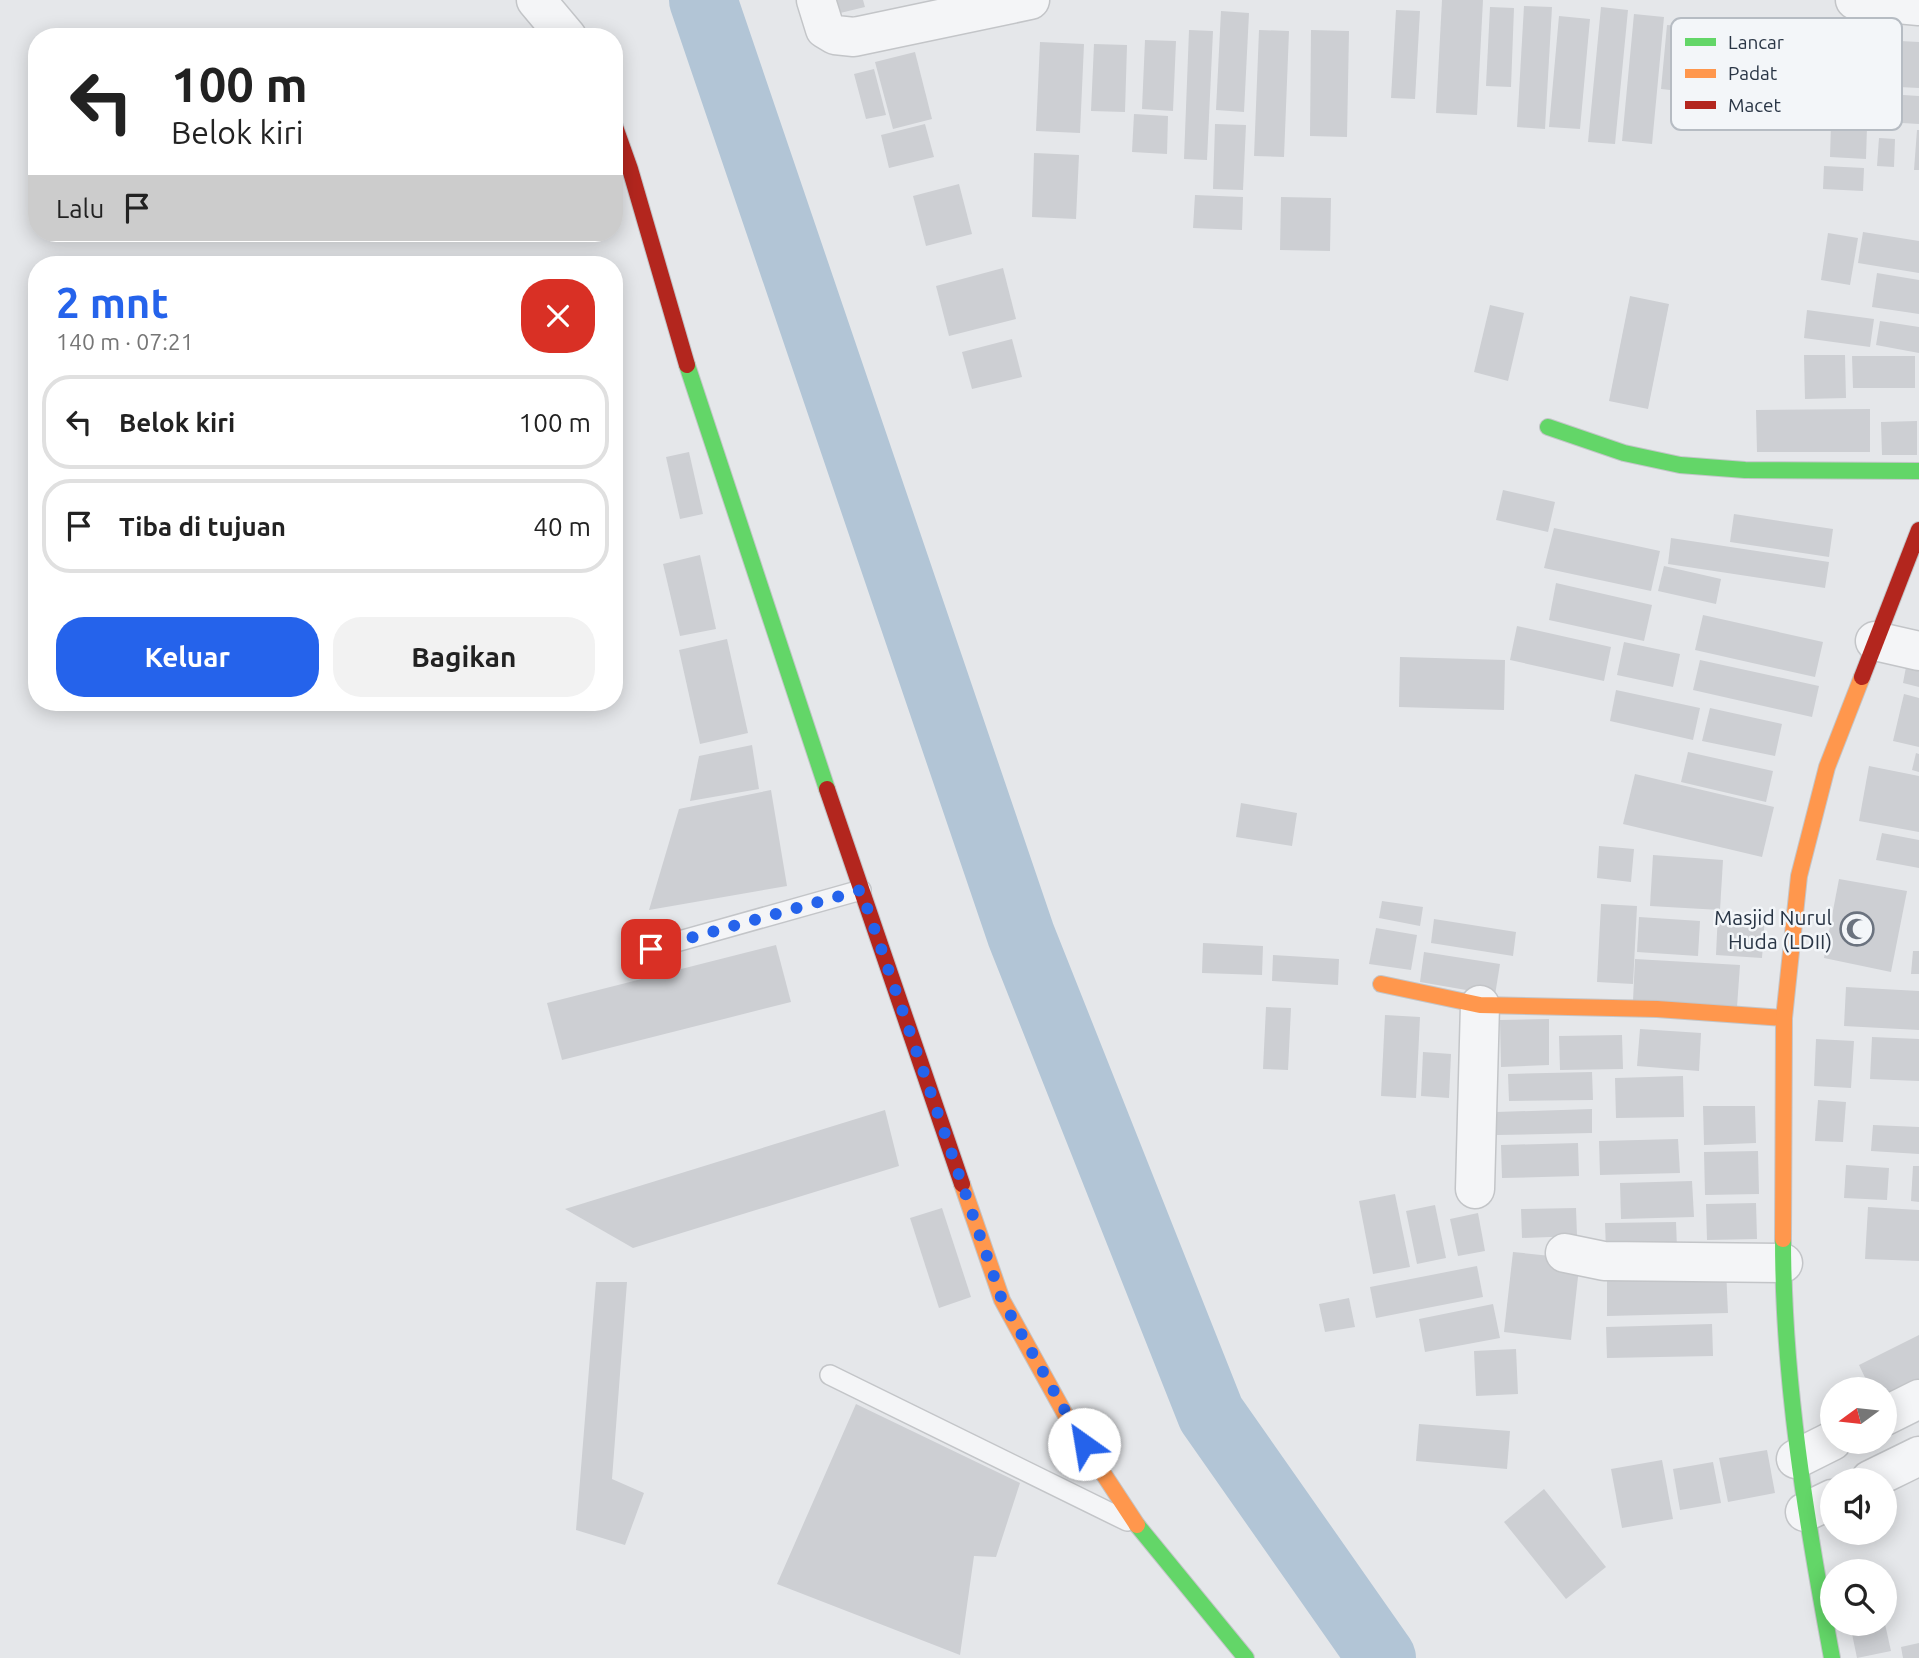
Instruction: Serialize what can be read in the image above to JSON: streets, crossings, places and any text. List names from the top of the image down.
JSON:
{
  "places": {
    "mosque": ["Masjid Nurul Huda (LDII)"]
  },
  "legend": ["Lancar", "Padat", "Macet"],
  "north": "left",
  "page": {
    "turn": ["100 m", "Belok kiri"],
    "then": "Lalu",
    "heading": ["2 mnt", "140 m · 07:21"],
    "list": [
      {
        "name": "Belok kiri",
        "value": "100 m"
      },
      {
        "name": "Tiba di tujuan",
        "value": "40 m"
      }
    ],
    "buttons": ["Keluar", "Bagikan"]
  }
}
